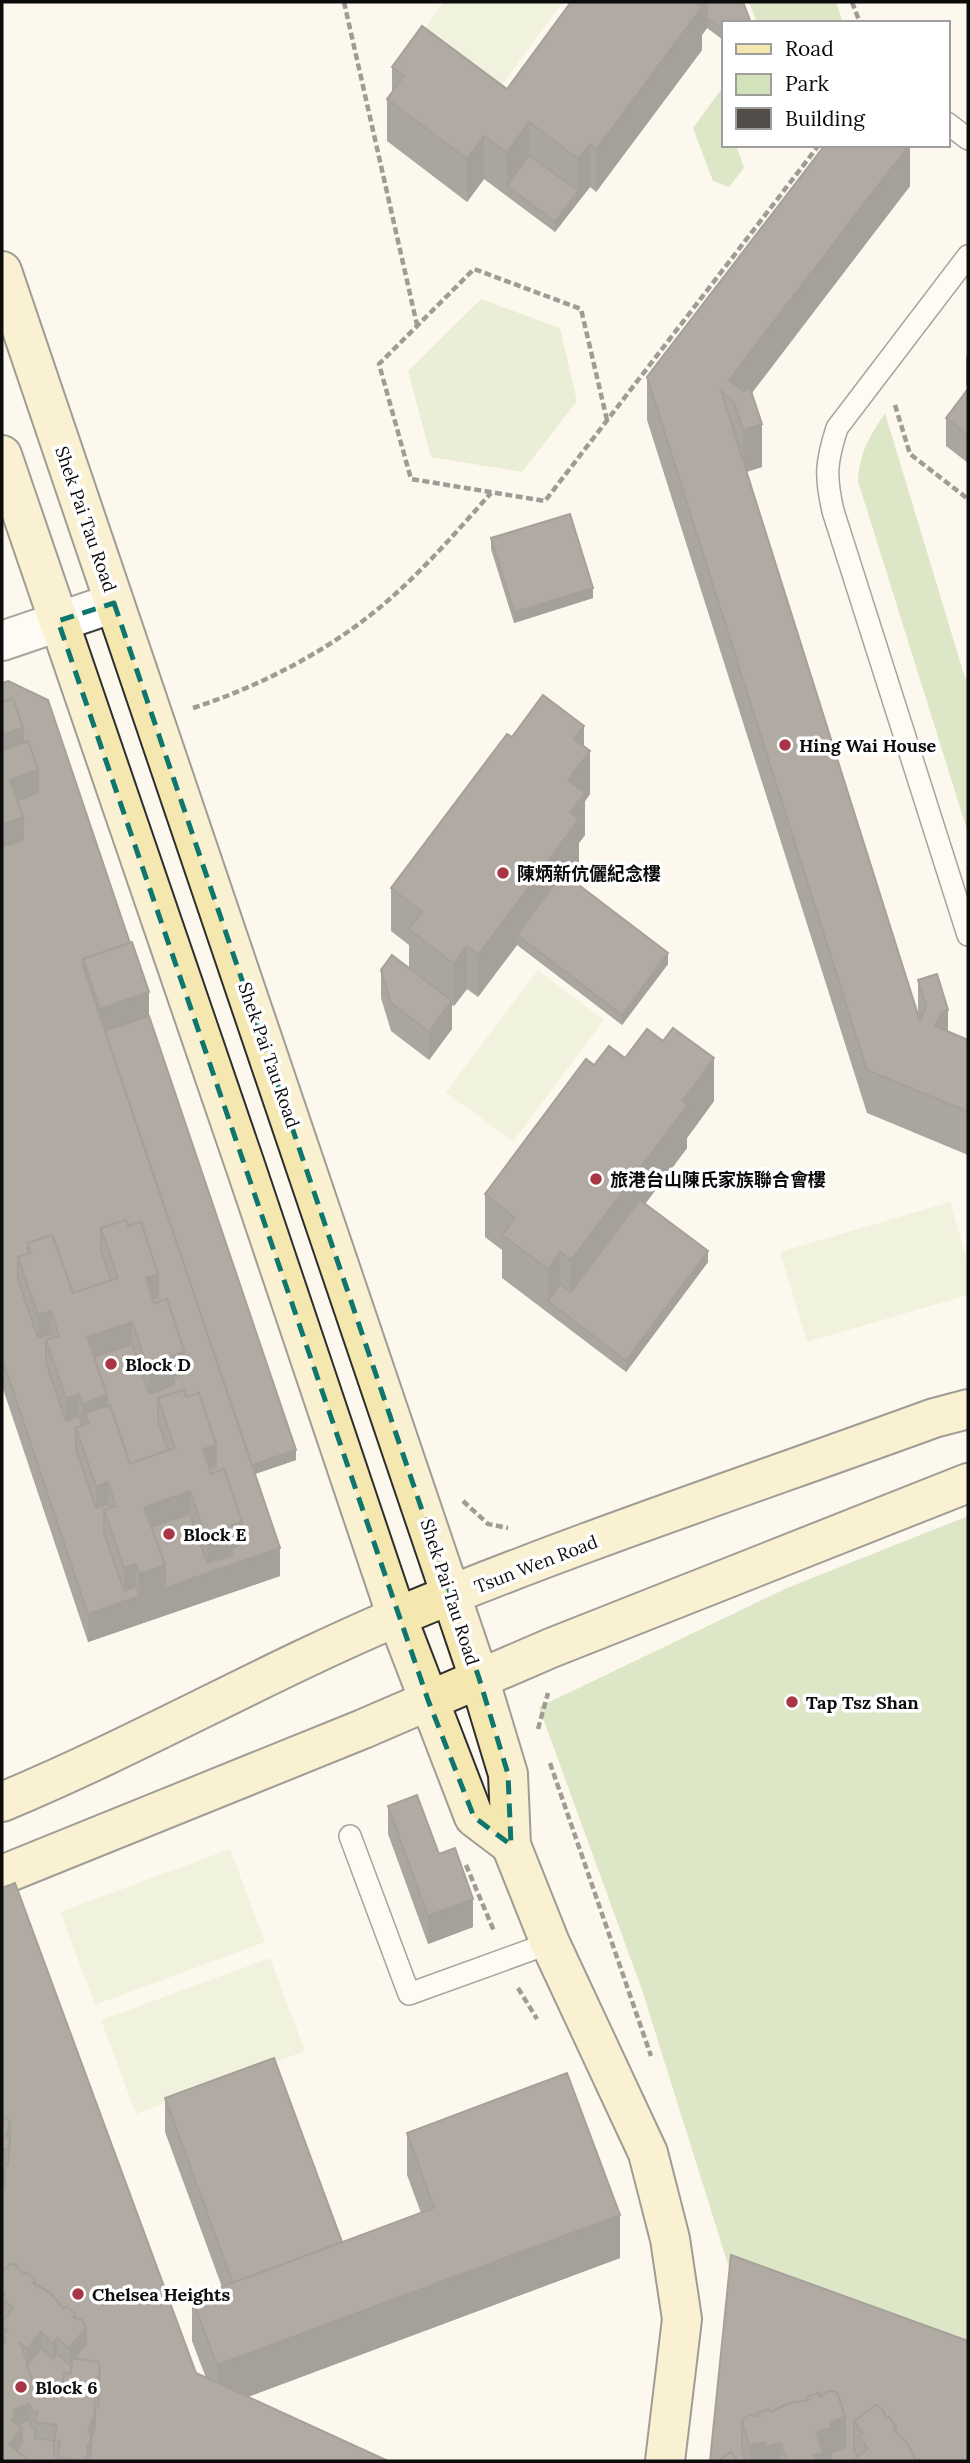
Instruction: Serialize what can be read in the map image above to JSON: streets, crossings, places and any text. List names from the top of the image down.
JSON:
{
  "streets": {
    "main road": ["Shek Pai Tau Road", "Tsun Wen Road"]
  },
  "crossings": [
    ["Shek Pai Tau Road", "Tsun Wen Road"]
  ],
  "places": [
    "Hing Wai House",
    "陳炳新伉儷紀念樓",
    "旅港台山陳氏家族聯合會樓",
    "Block D",
    "Block E",
    "Tap Tsz Shan",
    "Chelsea Heights",
    "Block 6"
  ],
  "legend": ["Road", "Park", "Building"]
}
